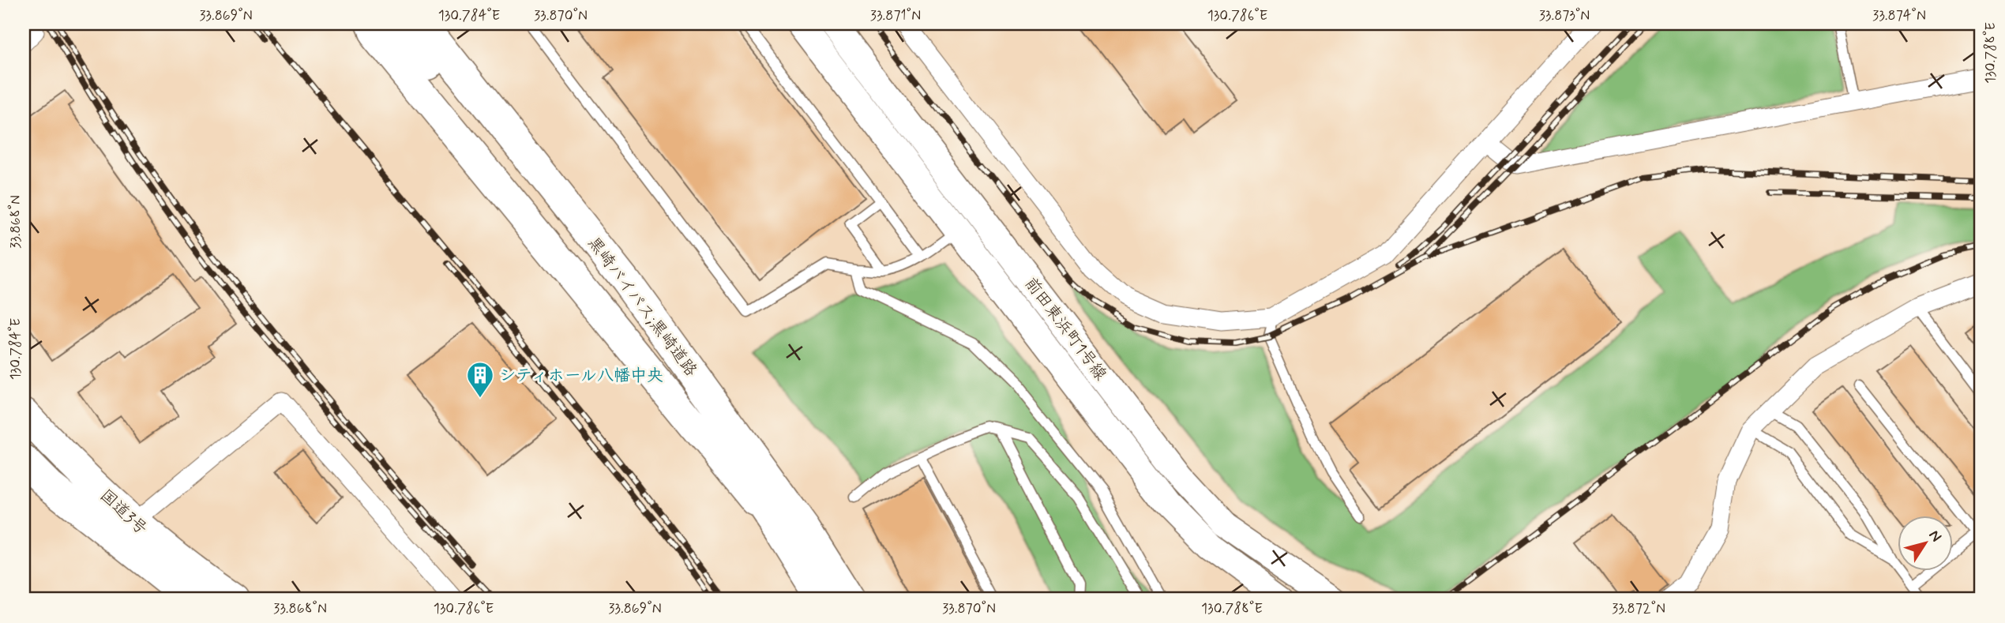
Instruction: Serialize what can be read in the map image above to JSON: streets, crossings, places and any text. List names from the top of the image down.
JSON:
{
  "streets": {
    "highway": ["黒崎バイパス;黒崎道路", "国道3号"],
    "street": ["前田東浜町1号線"]
  },
  "places": {
    "building": ["シティホール八幡中央"]
  },
  "north": "top right",
  "coordinates": [
    "33.869°N",
    "130.784°E",
    "33.870°N",
    "33.871°N",
    "130.786°E",
    "33.873°N",
    "33.874°N",
    "130.788°E",
    "33.868°N",
    "33.872°N"
  ]
}
